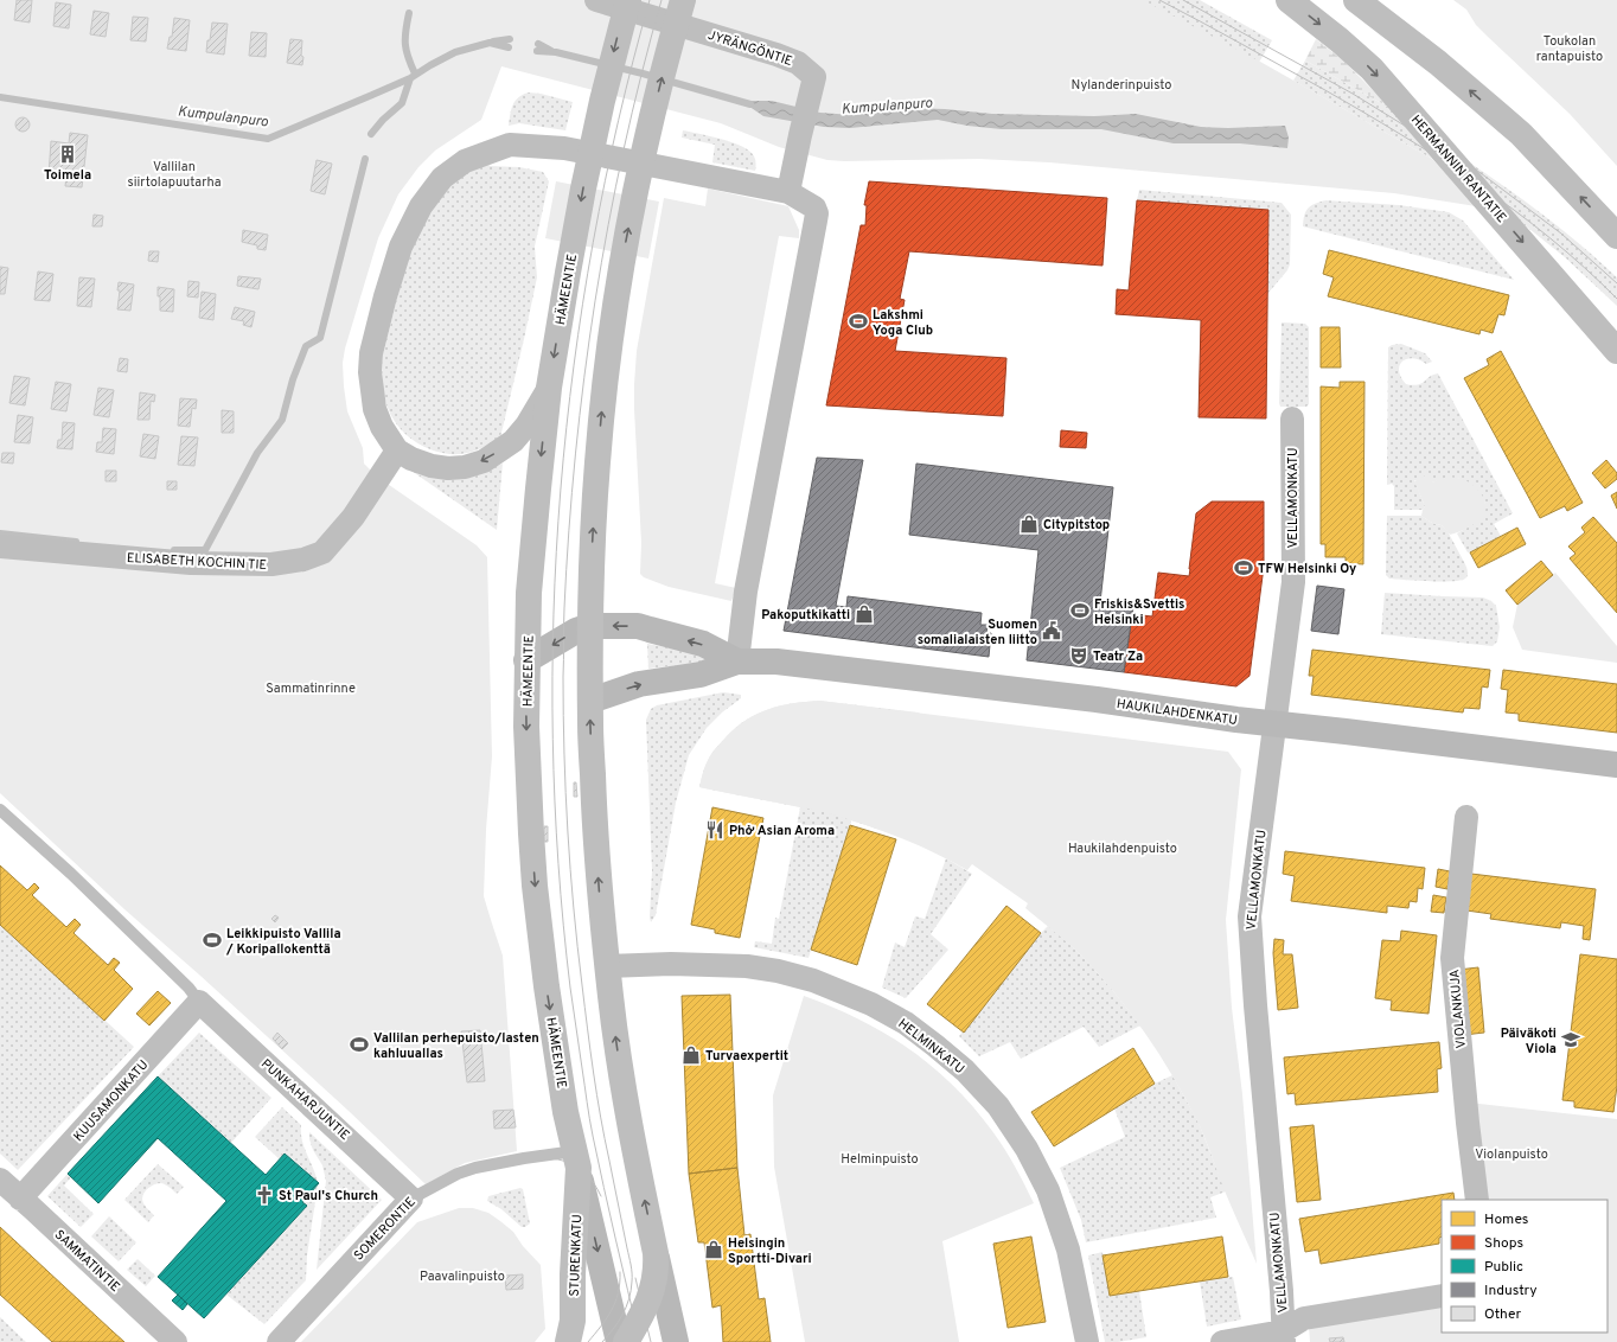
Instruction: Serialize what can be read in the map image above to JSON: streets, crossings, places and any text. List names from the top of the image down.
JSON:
{
  "streets": {
    "main road": ["HERMANNIN RANTATIE", "HÄMEENTIE", "STURENKATU"],
    "street": [
      "JYRÄNGÖNTIE",
      "VELLAMONKATU",
      "ELISABETH KOCHIN TIE",
      "HAUKILAHDENKATU",
      "VIOLANKUJA",
      "HELMINKATU",
      "PUNKAHARJUNTIE",
      "KUUSAMONKATU",
      "SOMERONTIE",
      "SAMMATINTIE"
    ]
  },
  "crossings": [
    ["HÄMEENTIE", "HAUKILAHDENKATU"],
    ["HÄMEENTIE", "SOMERONTIE"],
    ["HÄMEENTIE", "STURENKATU"],
    ["VELLAMONKATU", "HAUKILAHDENKATU"],
    ["PUNKAHARJUNTIE", "KUUSAMONKATU"],
    ["PUNKAHARJUNTIE", "SOMERONTIE"],
    ["KUUSAMONKATU", "SAMMATINTIE"],
    ["SOMERONTIE", "STURENKATU"]
  ],
  "water": ["Kumpulanpuro"],
  "parks": [
    "Toukolan rantapuisto",
    "Nylanderinpuisto",
    "Vallilan siirtolapuutarha",
    "Sammatinrinne",
    "Haukilahdenpuisto",
    "Violanpuisto",
    "Helminpuisto",
    "Paavalinpuisto"
  ],
  "places": {
    "building": ["Toimela"],
    "sports": [
      "Lakshmi Yoga Club",
      "TFW Helsinki Oy",
      "Friskis&Svettis Helsinki",
      "Leikkipuisto Vallila / Koripallokenttä",
      "Vallilan perhepuisto/lasten kahluuallas"
    ],
    "shop": [
      "Citypitstop",
      "Pakoputkikatti",
      "Turvaexpertit",
      "Helsingin Sportti-Divari"
    ],
    "public building": ["Suomen somalialaisten liitto"],
    "theatre": ["Teatr Za"],
    "restaurant": ["Phở Asian Aroma"],
    "school or university": ["Päiväkoti Viola"],
    "church": ["St Paul's Church"]
  },
  "legend": [
    "Homes",
    "Shops",
    "Public",
    "Industry",
    "Other"
  ]
}
